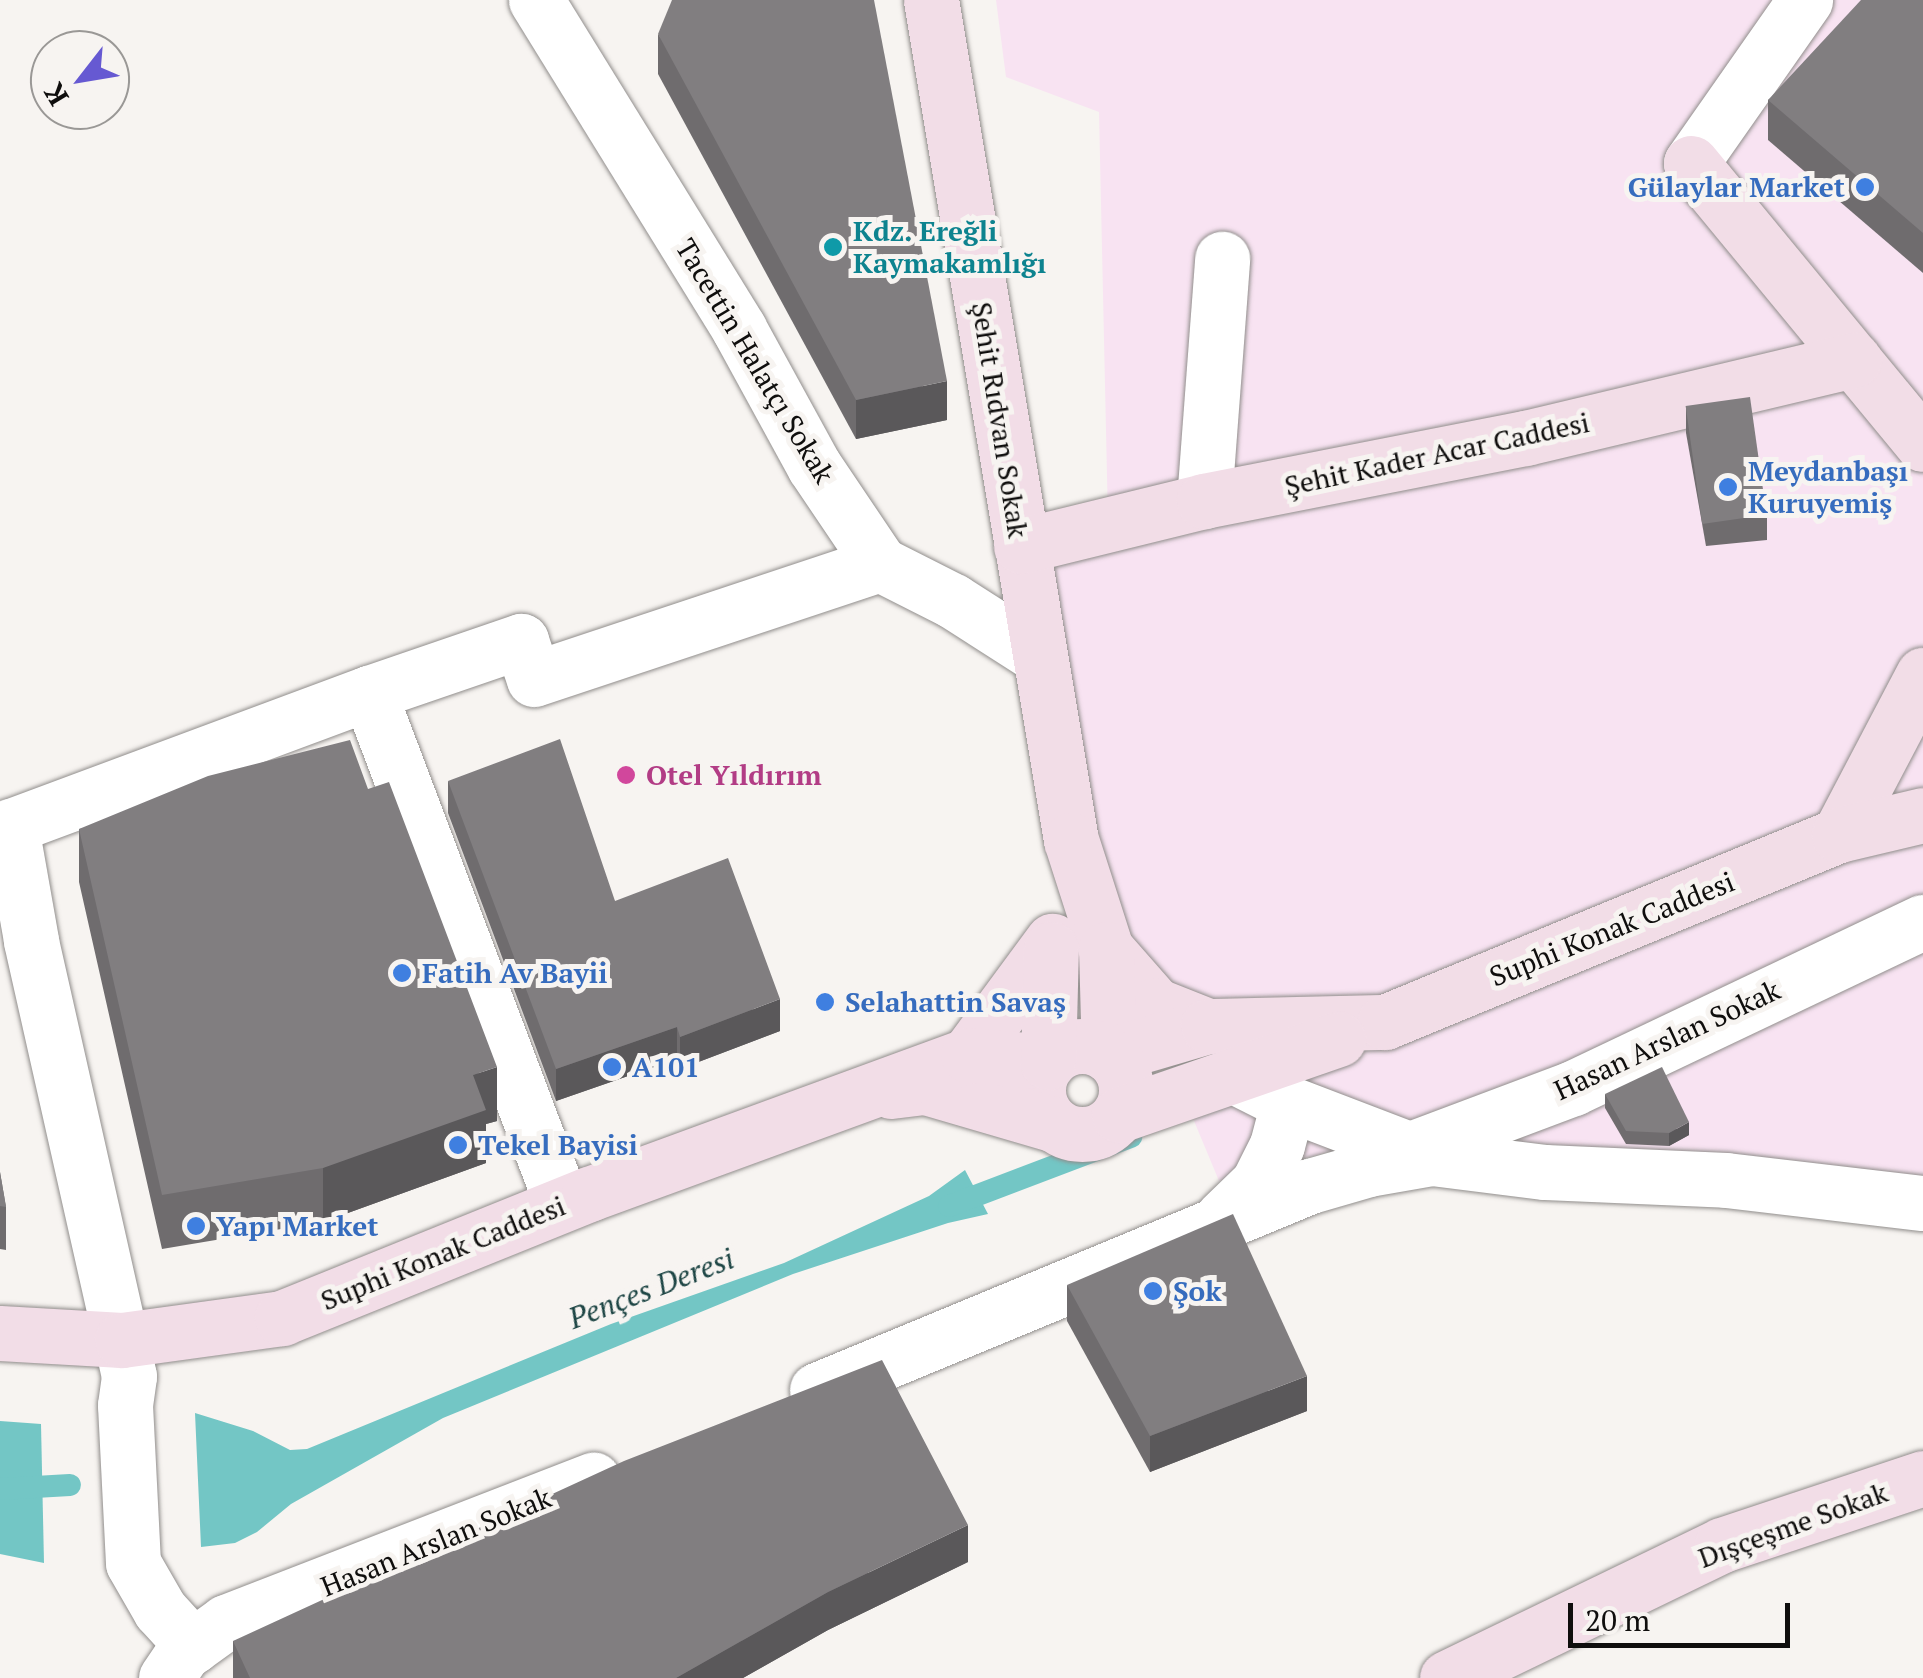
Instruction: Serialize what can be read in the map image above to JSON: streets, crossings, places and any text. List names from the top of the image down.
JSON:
{
  "streets": {
    "street": [
      "Tacettin Halatçı Sokak",
      "Şehit Rıdvan Sokak",
      "Şehit Kader Acar Caddesi",
      "Suphi Konak Caddesi",
      "Hasan Arslan Sokak",
      "Dışçeşme Sokak"
    ]
  },
  "crossings": [
    ["Tacettin Halatçı Sokak", "Şehit Rıdvan Sokak"],
    ["Şehit Rıdvan Sokak", "Şehit Kader Acar Caddesi"],
    ["Şehit Rıdvan Sokak", "Suphi Konak Caddesi"],
    ["Suphi Konak Caddesi", "Hasan Arslan Sokak"]
  ],
  "water": ["Pençes Deresi"],
  "places": [
    "Gülaylar Market",
    "Kdz. Ereğli Kaymakamlığı",
    "Meydanbaşı Kuruyemiş",
    "Otel Yıldırım",
    "Fatih Av Bayii",
    "Selahattin Savaş",
    "A101",
    "Tekel Bayisi",
    "Yapı Market",
    "Şok"
  ],
  "scale_bar": "20 m",
  "north": "bottom left"
}
